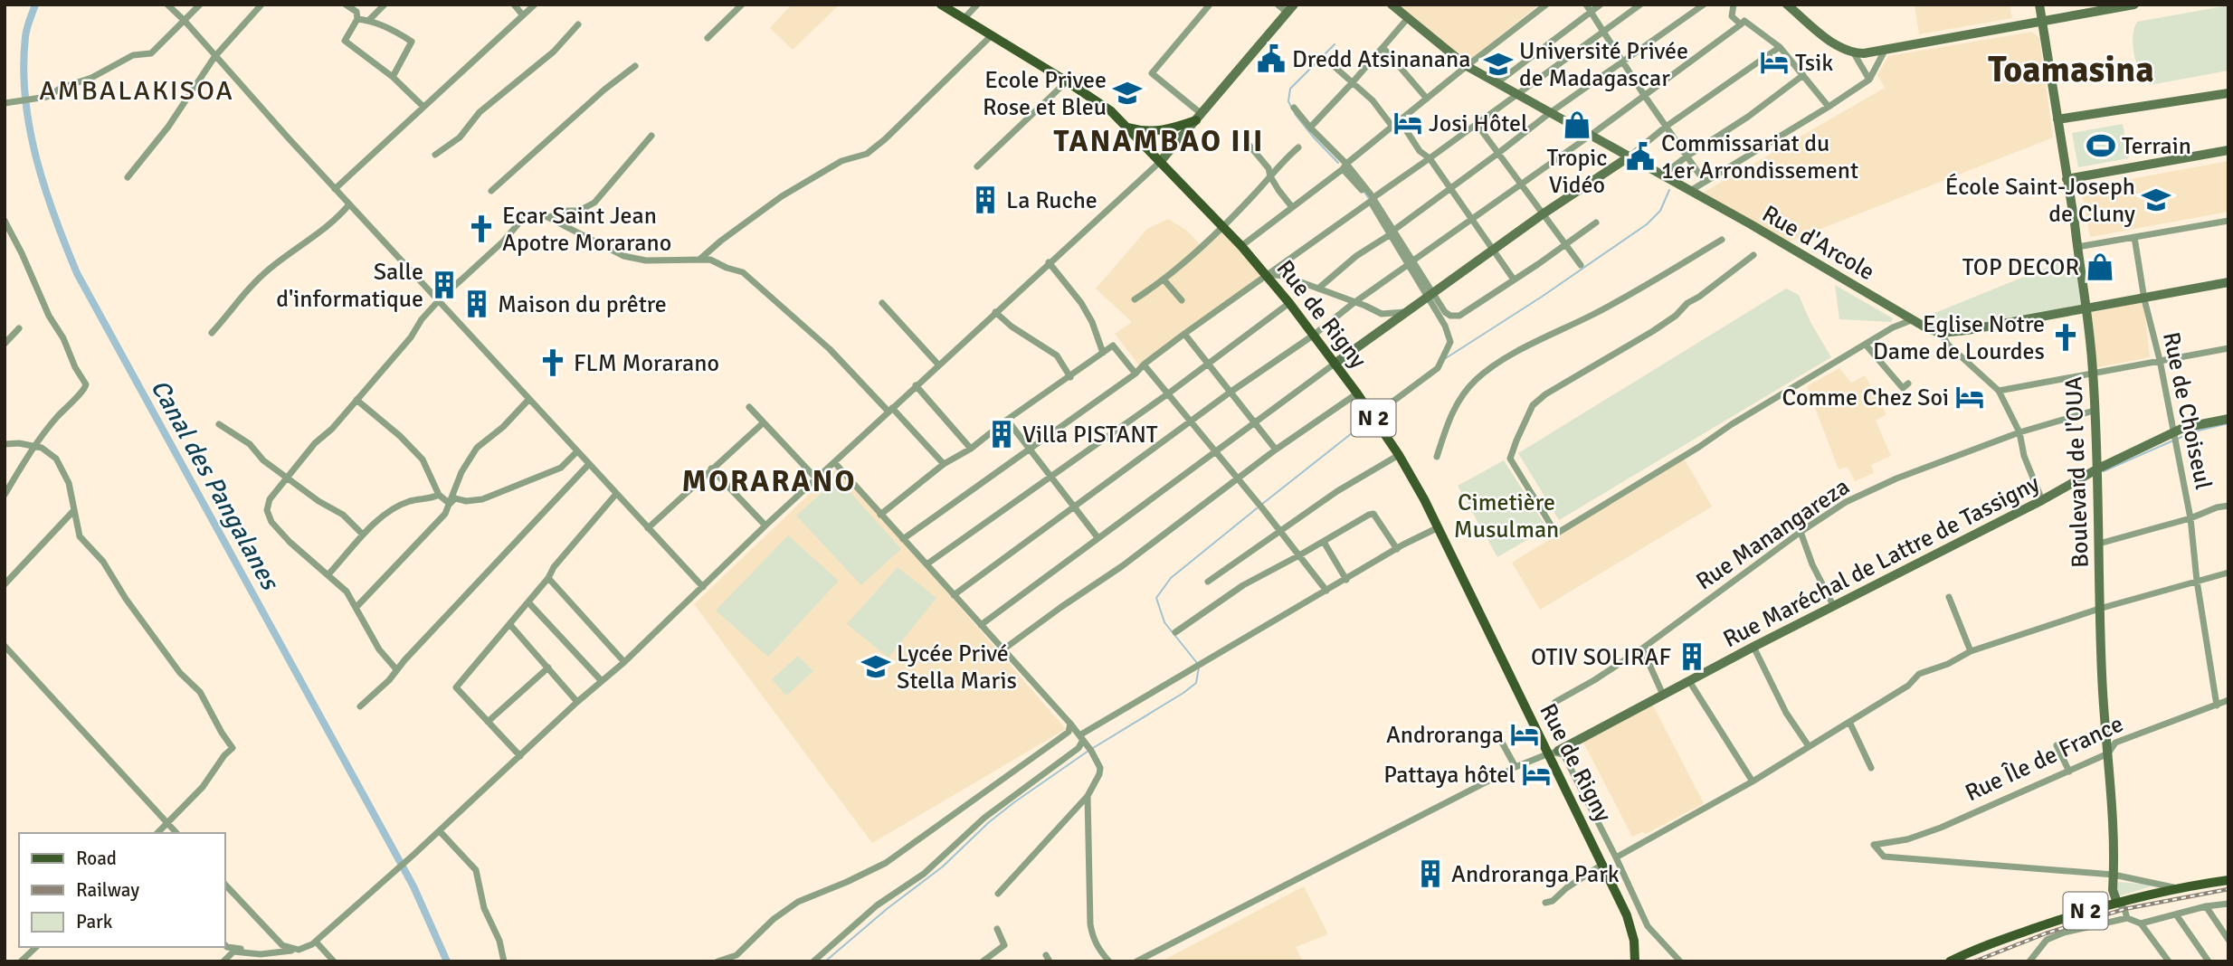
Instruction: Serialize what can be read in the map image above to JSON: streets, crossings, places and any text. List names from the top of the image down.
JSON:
{
  "streets": {
    "main road": ["Rue de Rigny", "N 2"],
    "street": [
      "Rue d'Arcole",
      "Rue de Choiseul",
      "Boulevard de l'OUA",
      "Rue Manangareza",
      "Rue Maréchal de Lattre de Tassigny",
      "Rue Île de France"
    ]
  },
  "crossings": [
    ["Rue de Rigny", "Rue Maréchal de Lattre de Tassigny"],
    ["Rue de Choiseul", "Rue Maréchal de Lattre de Tassigny"],
    ["Rue de Choiseul", "Rue Île de France"],
    ["N 2", "Boulevard de l'OUA"],
    ["Boulevard de l'OUA", "Rue Manangareza"],
    ["Boulevard de l'OUA", "Rue Maréchal de Lattre de Tassigny"],
    ["Boulevard de l'OUA", "Rue Île de France"]
  ],
  "districts": [
    "Toamasina",
    "AMBALAKISOA",
    "TANAMBAO III",
    "MORARANO"
  ],
  "water": ["Canal des Pangalanes"],
  "parks": ["Cimetière Musulman"],
  "places": {
    "public building": ["Dredd Atsinanana", "Commissariat du 1er Arrondissement"],
    "hotel": [
      "Tsik",
      "Josi Hôtel",
      "Comme Chez Soi",
      "Androranga",
      "Pattaya hôtel"
    ],
    "school or university": [
      "Université Privée de Madagascar",
      "Ecole Privee Rose et Bleu",
      "École Saint-Joseph de Cluny",
      "Lycée Privé Stella Maris"
    ],
    "shop": ["Tropic Vidéo", "TOP DECOR"],
    "sports": ["Terrain"],
    "building": [
      "La Ruche",
      "Salle d'informatique",
      "Maison du prêtre",
      "Villa PISTANT",
      "OTIV SOLIRAF",
      "Androranga Park"
    ],
    "church": ["Ecar Saint Jean Apotre Morarano", "Eglise Notre Dame de Lourdes", "FLM Morarano"]
  },
  "legend": ["Road", "Railway", "Park"]
}
